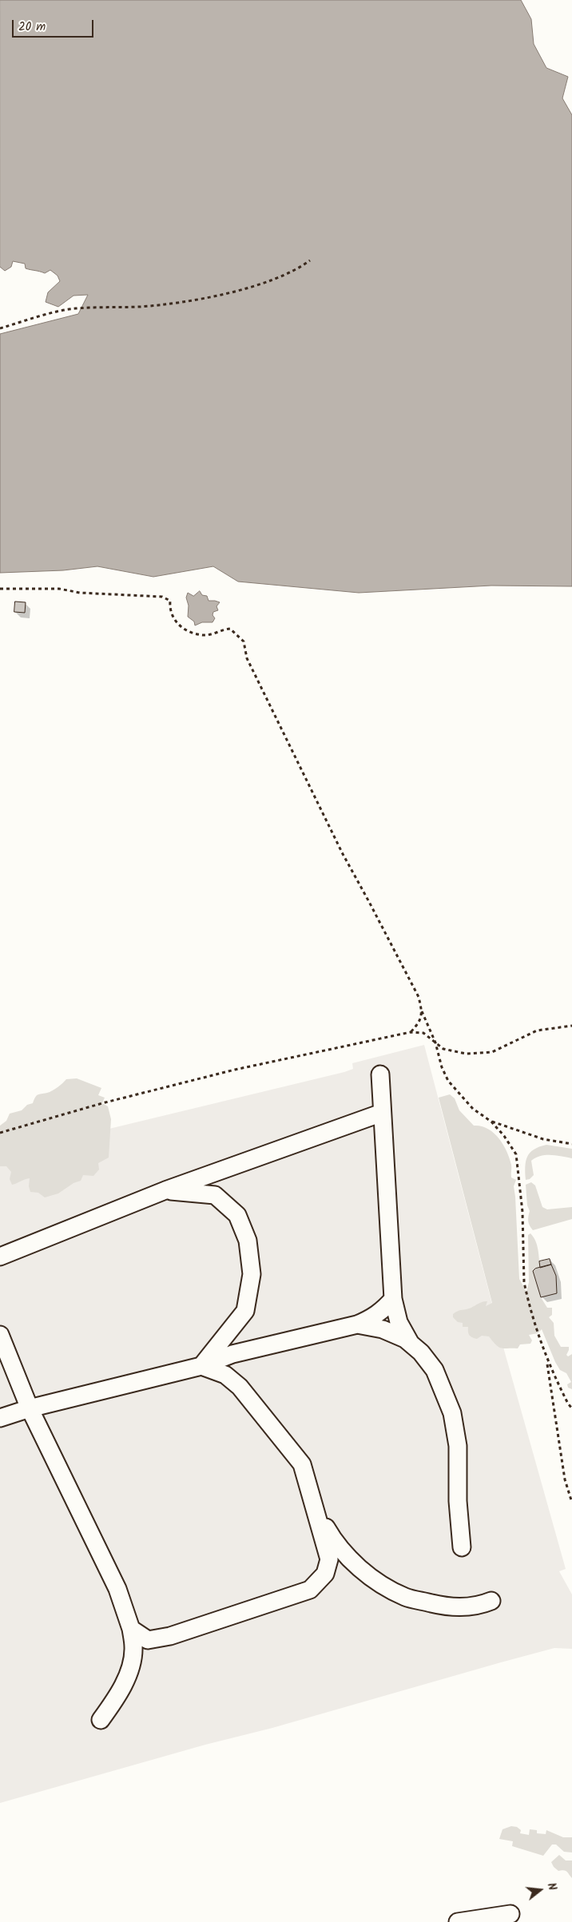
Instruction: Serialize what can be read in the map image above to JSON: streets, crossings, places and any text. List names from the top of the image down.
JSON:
{
  "scale_bar": "20 m",
  "north": "right"
}
